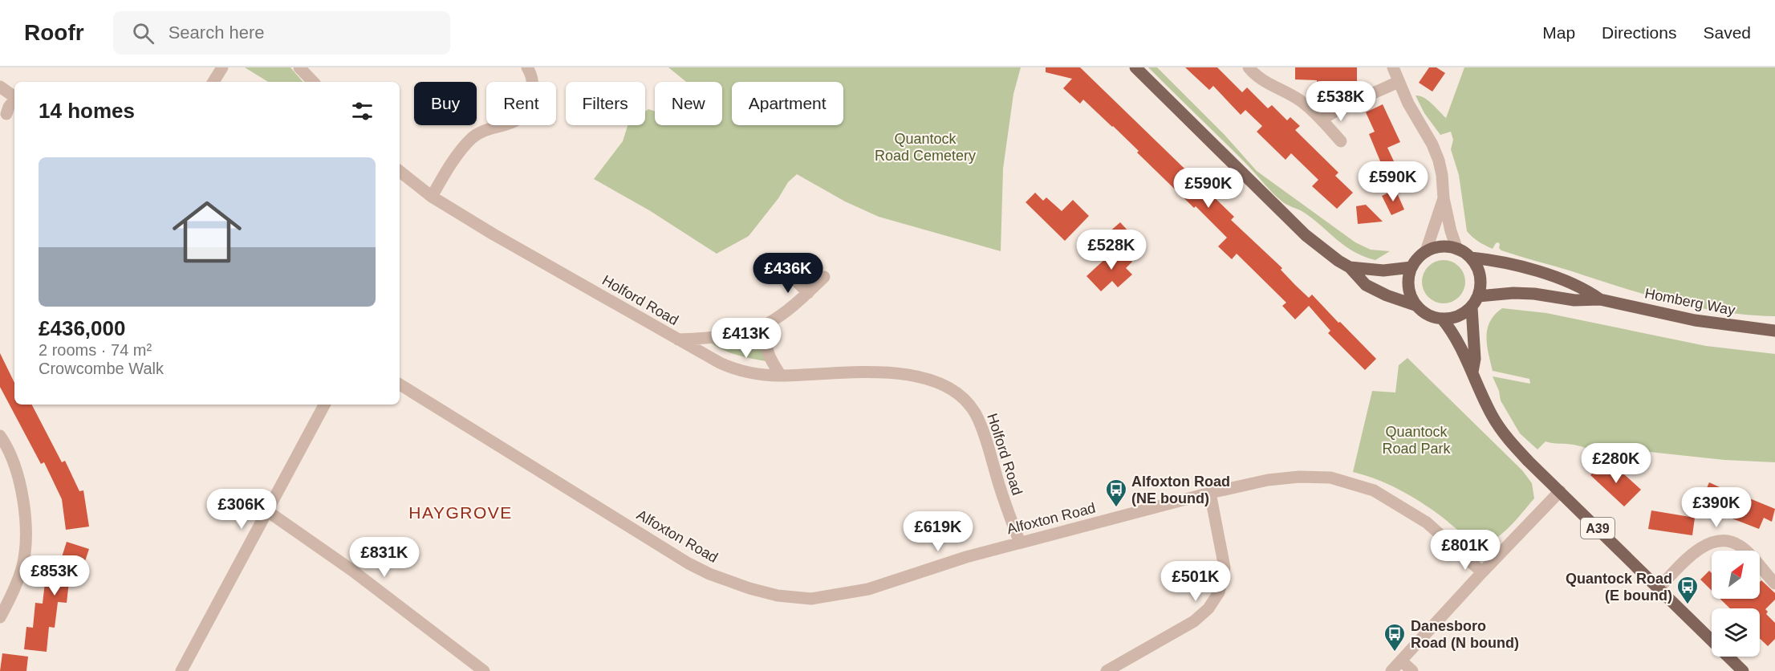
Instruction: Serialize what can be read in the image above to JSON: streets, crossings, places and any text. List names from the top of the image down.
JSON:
{
  "streets": {
    "main road": ["Homberg Way", "A39"],
    "street": ["Holford Road", "Alfoxton Road"]
  },
  "crossings": [
    ["Holford Road", "Alfoxton Road"],
    ["Homberg Way", "A39"]
  ],
  "districts": ["HAYGROVE"],
  "parks": ["Quantock Road Cemetery", "Quantock Road Park"],
  "places": {
    "bus stop": ["Alfoxton Road (NE bound)", "Quantock Road (E bound)", "Danesboro Road (N bound)"]
  },
  "north": "top right",
  "page": {
    "header": "Roofr",
    "search": "Search here",
    "nav": ["Map", "Directions", "Saved"],
    "price": [
      "£538K",
      "£590K",
      "£590K",
      "£528K",
      "£436K",
      "£413K",
      "£280K",
      "£390K",
      "£306K",
      "£619K",
      "£801K",
      "£831K",
      "£853K",
      "£501K"
    ],
    "chip": [
      "Buy",
      "Rent",
      "Filters",
      "New",
      "Apartment"
    ],
    "heading": "14 homes",
    "list": [
      {
        "name": "£436,000",
        "note": "2 rooms · 74 m² · Crowcombe Walk"
      }
    ]
  }
}
